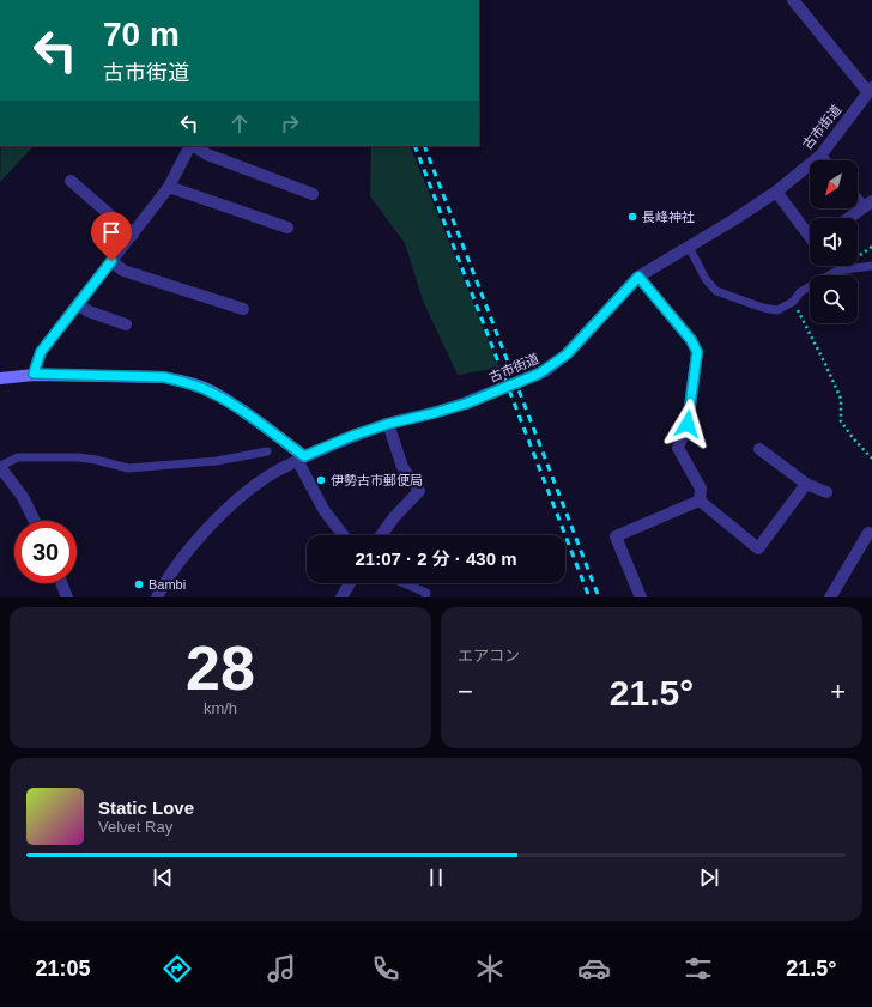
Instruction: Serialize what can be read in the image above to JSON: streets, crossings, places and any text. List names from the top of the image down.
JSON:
{
  "streets": {
    "street": ["古市街道"]
  },
  "places": ["長峰神社", "伊勢古市郵便局", "Bambi"],
  "north": "bottom left",
  "page": {
    "turn": ["70 m", "古市街道"],
    "limit": "30",
    "trip": "21:07 · 2 分 · 430 m",
    "tile": [
      ["28", "km/h"],
      "エアコン"
    ],
    "heat": ["−", "21.5°", "+"],
    "song": ["Static Love", "Velvet Ray"],
    "tabs": ["21:05", "21.5°"]
  }
}
